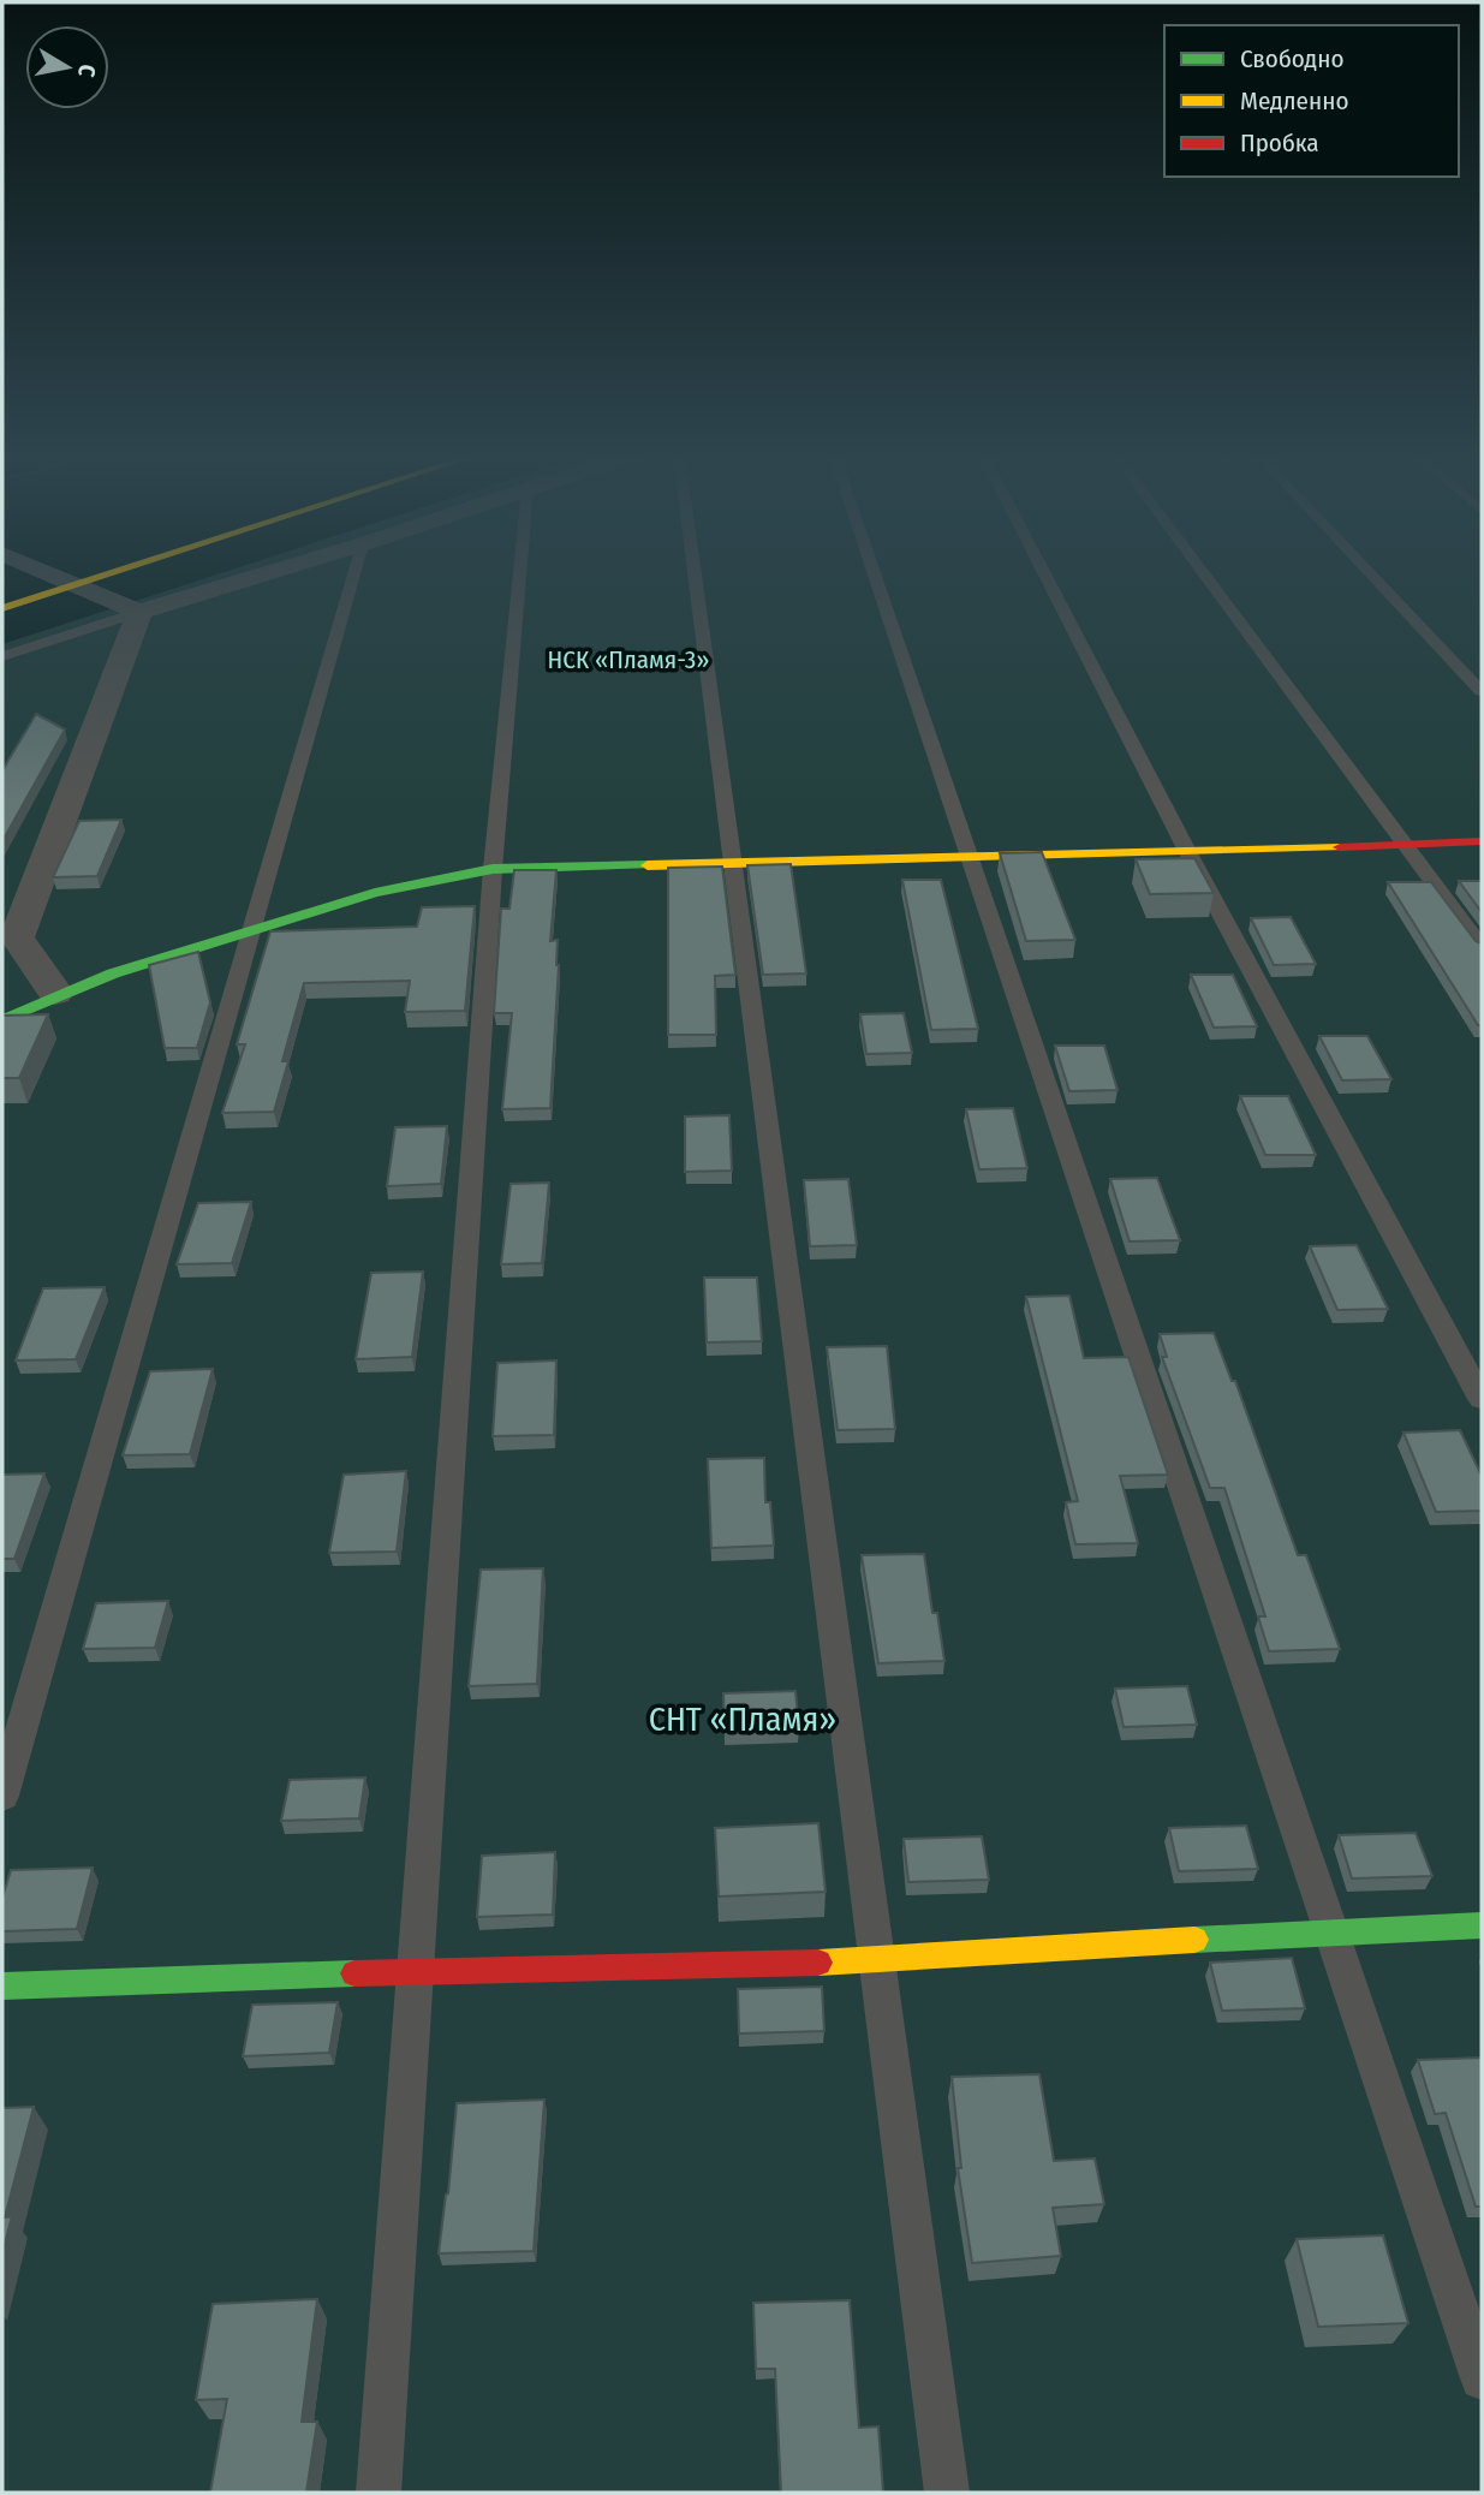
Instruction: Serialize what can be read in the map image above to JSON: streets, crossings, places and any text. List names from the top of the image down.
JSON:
{
  "parks": ["НСК «Пламя-3»", "СНТ «Пламя»"],
  "legend": ["Свободно", "Медленно", "Пробка"],
  "north": "right"
}
